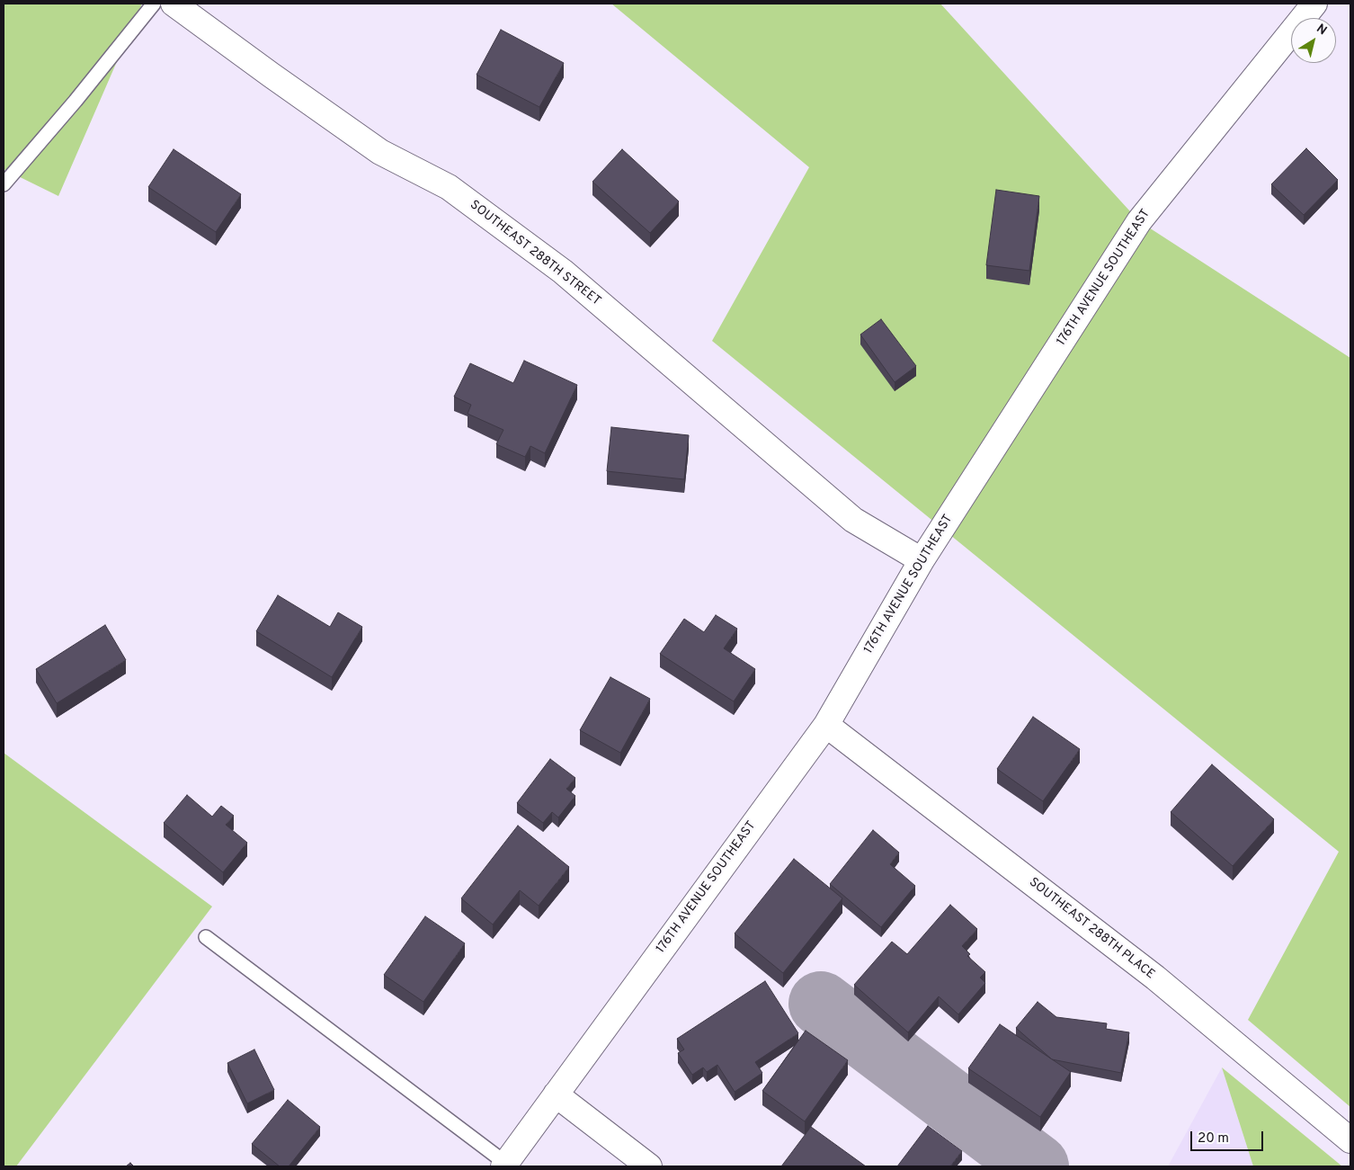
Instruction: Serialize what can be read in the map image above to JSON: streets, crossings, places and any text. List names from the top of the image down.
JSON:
{
  "streets": {
    "street": ["SOUTHEAST 288TH STREET", "176TH AVENUE SOUTHEAST", "SOUTHEAST 288TH PLACE"]
  },
  "crossings": [
    ["SOUTHEAST 288TH STREET", "176TH AVENUE SOUTHEAST"],
    ["176TH AVENUE SOUTHEAST", "SOUTHEAST 288TH PLACE"]
  ],
  "scale_bar": "20 m",
  "north": "top right"
}
